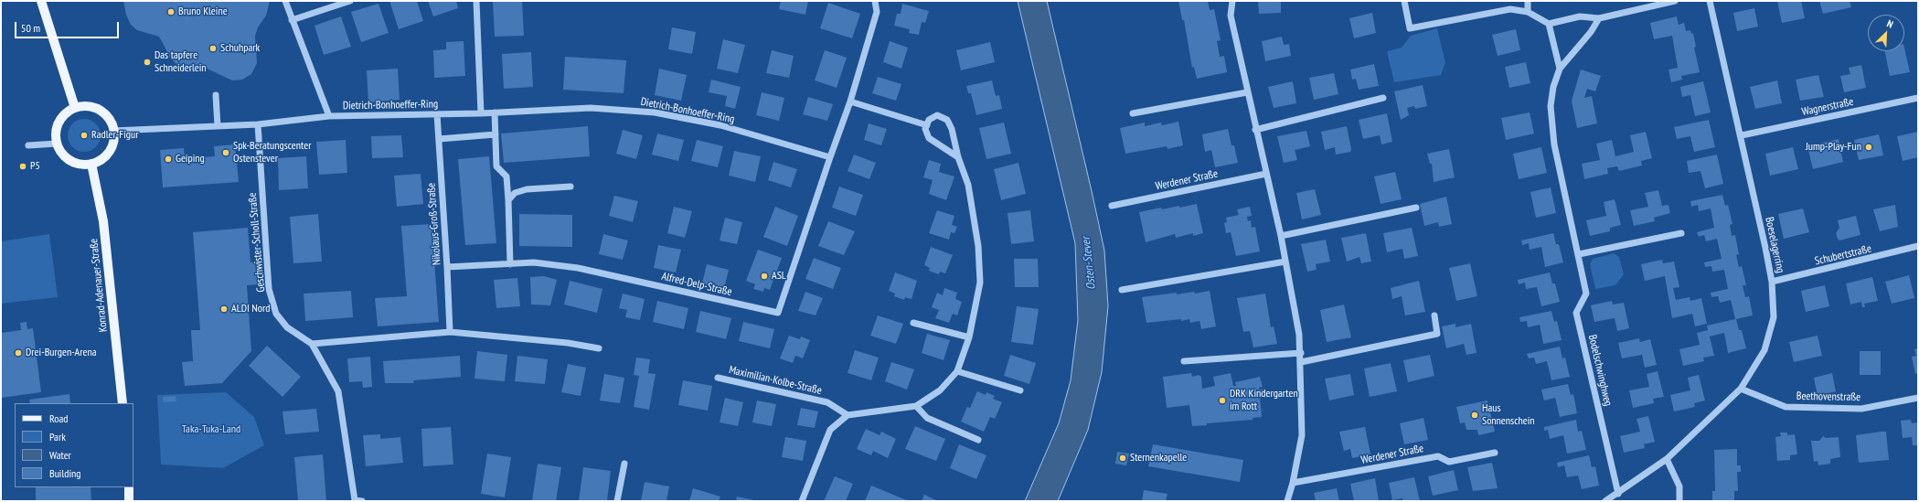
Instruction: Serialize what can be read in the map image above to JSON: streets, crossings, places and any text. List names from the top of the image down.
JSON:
{
  "streets": {
    "main road": ["Konrad-Adenauer-Straße"],
    "street": [
      "Dietrich-Bonhoeffer-Ring",
      "Wagnerstraße",
      "Werdener Straße",
      "Nikolaus-Groß-Straße",
      "Geschwister-Scholl-Straße",
      "Boeselagerring",
      "Schubertstraße",
      "Alfred-Delp-Straße",
      "Bodelschwinghweg",
      "Maximilian-Kolbe-Straße",
      "Beethovenstraße"
    ]
  },
  "crossings": [
    ["Dietrich-Bonhoeffer-Ring", "Nikolaus-Groß-Straße"],
    ["Dietrich-Bonhoeffer-Ring", "Geschwister-Scholl-Straße"],
    ["Dietrich-Bonhoeffer-Ring", "Alfred-Delp-Straße"],
    ["Wagnerstraße", "Boeselagerring"],
    ["Nikolaus-Groß-Straße", "Alfred-Delp-Straße"],
    ["Boeselagerring", "Schubertstraße"],
    ["Boeselagerring", "Bodelschwinghweg"],
    ["Boeselagerring", "Beethovenstraße"]
  ],
  "water": ["Osten-Stever"],
  "parks": ["Taka-Tuka-Land"],
  "places": [
    "Bruno Kleine",
    "Schuhpark",
    "Das tapfere Schneiderlein",
    "Radler-Figur",
    "Jump-Play-Fun",
    "Spk-Beratungscenter Ostenstever",
    "Geiping",
    "P5",
    "ASL",
    "ALDI Nord",
    "Drei-Burgen-Arena",
    "DRK Kindergarten im Rott",
    "Haus Sonnenschein",
    "Sternenkapelle"
  ],
  "legend": [
    "Road",
    "Park",
    "Water",
    "Building"
  ],
  "scale_bar": "50 m",
  "north": "top right"
}
